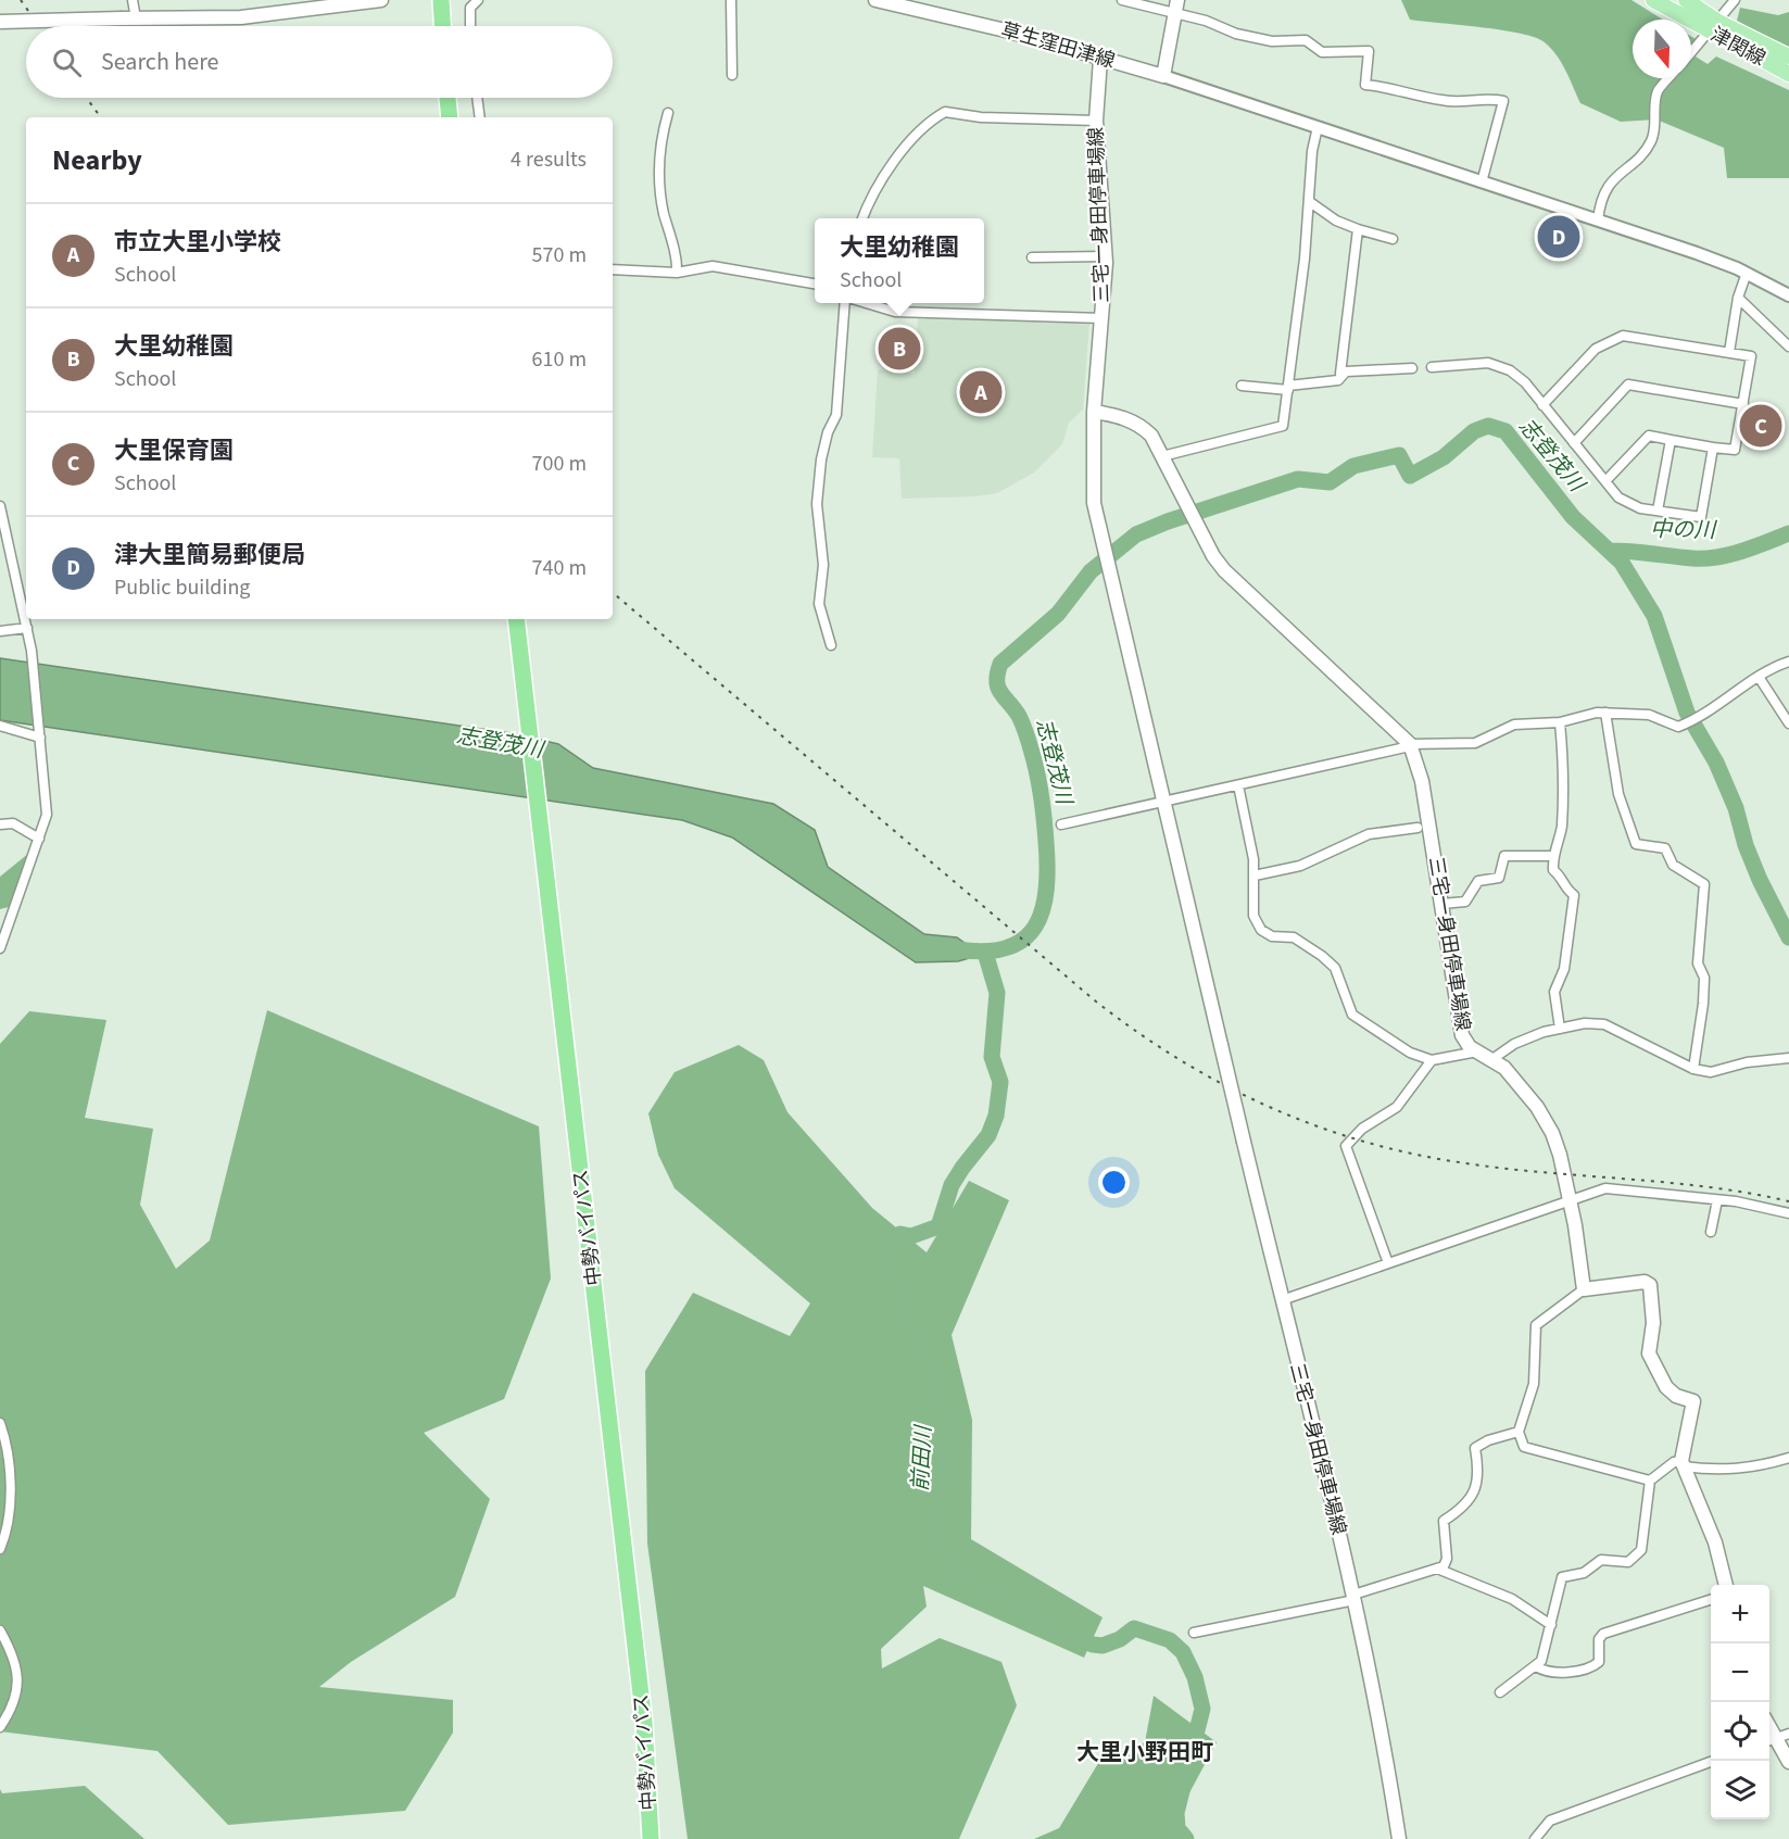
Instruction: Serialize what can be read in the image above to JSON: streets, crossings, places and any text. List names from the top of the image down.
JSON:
{
  "streets": {
    "highway": ["中勢バイパス"],
    "main road": ["草生窪田津線", "津関線", "三宅一身田停車場線"]
  },
  "crossings": [
    ["草生窪田津線", "三宅一身田停車場線"]
  ],
  "districts": ["大里小野田町"],
  "water": ["志登茂川", "中の川", "前田川"],
  "north": "bottom",
  "page": {
    "search": "Search here",
    "heading": ["Nearby", "4 results"],
    "list": [
      {
        "mark": "A",
        "name": "市立大里小学校",
        "note": "School",
        "value": "570 m"
      },
      {
        "mark": "B",
        "name": "大里幼稚園",
        "note": "School",
        "value": "610 m"
      },
      {
        "mark": "C",
        "name": "大里保育園",
        "note": "School",
        "value": "700 m"
      },
      {
        "mark": "D",
        "name": "津大里簡易郵便局",
        "note": "Public building",
        "value": "740 m"
      }
    ],
    "pins": [
      "D",
      "B",
      "A",
      "C"
    ],
    "popup": ["大里幼稚園", "School"],
    "map_buttons": ["+", "−"]
  }
}
